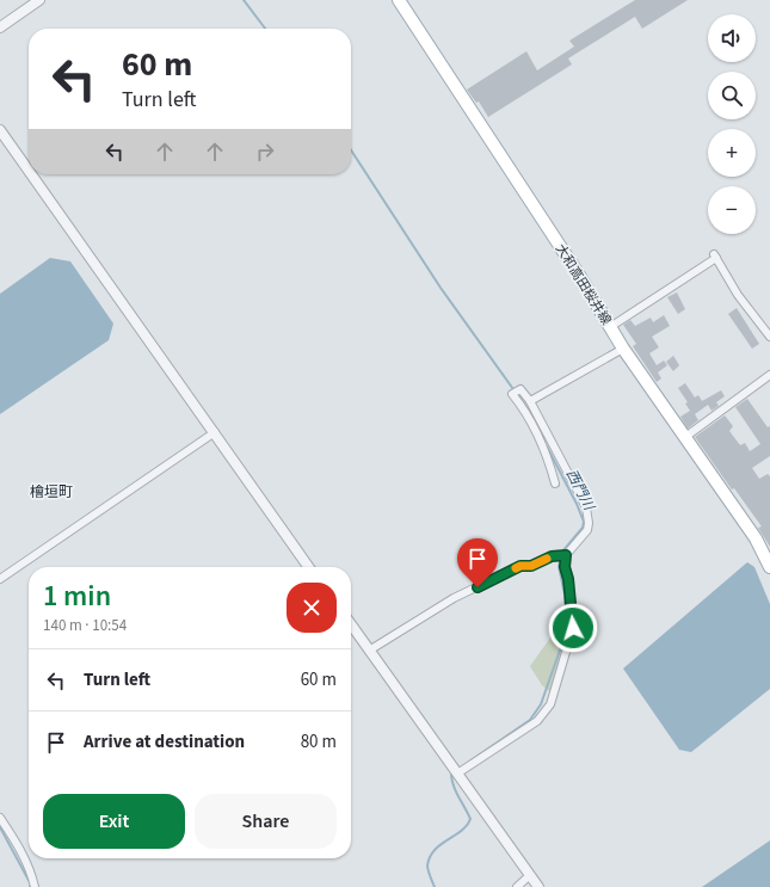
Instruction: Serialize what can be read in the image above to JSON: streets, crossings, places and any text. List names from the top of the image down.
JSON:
{
  "streets": {
    "main road": ["大和高田桜井線"]
  },
  "districts": ["檜垣町"],
  "water": ["西門川"],
  "page": {
    "map_buttons": ["+", "−"],
    "turn": ["60 m", "Turn left"],
    "heading": ["1 min", "140 m · 10:54"],
    "list": [
      {
        "name": "Turn left",
        "value": "60 m"
      },
      {
        "name": "Arrive at destination",
        "value": "80 m"
      }
    ],
    "buttons": ["Exit", "Share"]
  }
}
